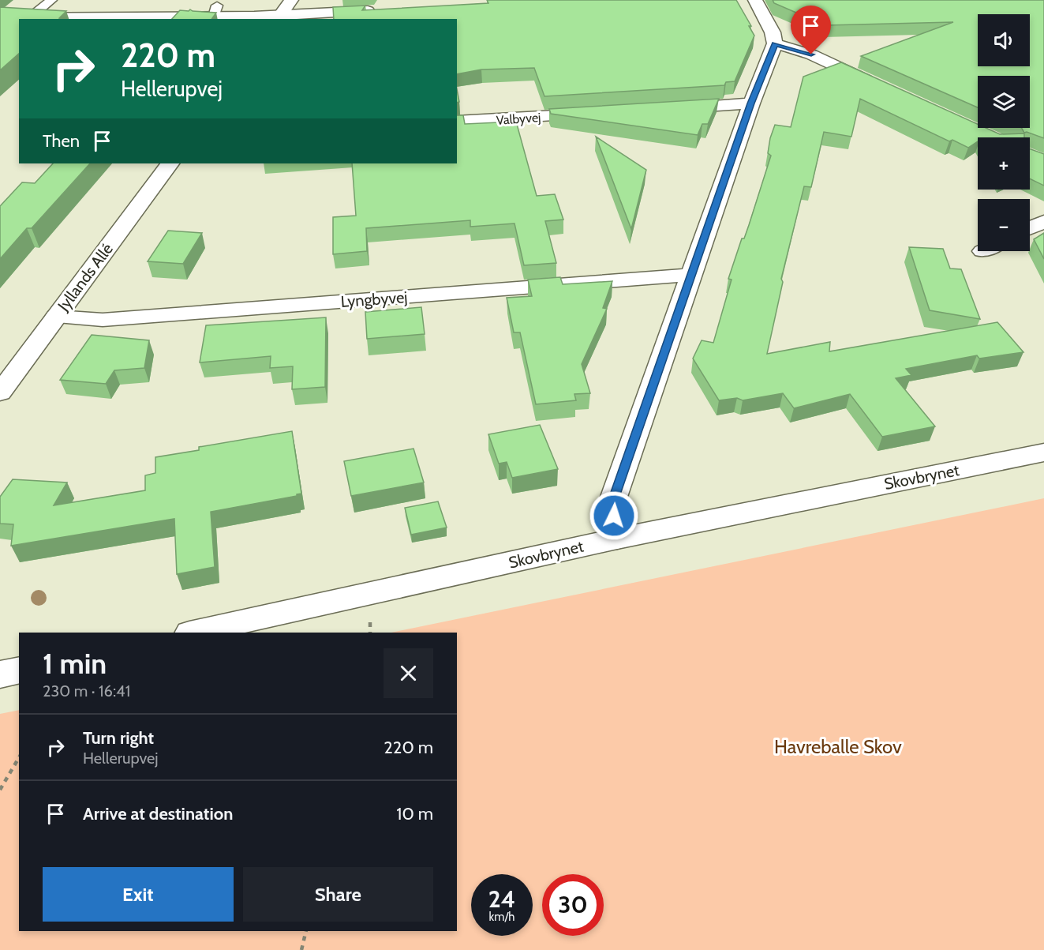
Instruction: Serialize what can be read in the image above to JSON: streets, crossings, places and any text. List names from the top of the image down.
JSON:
{
  "streets": {
    "street": [
      "Valbyvej",
      "Jyllands Allé",
      "Lyngbyvej",
      "Skovbrynet"
    ]
  },
  "crossings": [
    ["Jyllands Allé", "Lyngbyvej"]
  ],
  "parks": ["Havreballe Skov"],
  "page": {
    "map_buttons": ["+", "−"],
    "turn": ["220 m", "Hellerupvej"],
    "then": "Then",
    "heading": ["1 min", "230 m · 16:41"],
    "list": [
      {
        "name": "Turn right",
        "note": "Hellerupvej",
        "value": "220 m"
      },
      {
        "name": "Arrive at destination",
        "value": "10 m"
      }
    ],
    "buttons": ["Exit", "Share"],
    "speed": "24 km/h",
    "limit": "30"
  }
}
